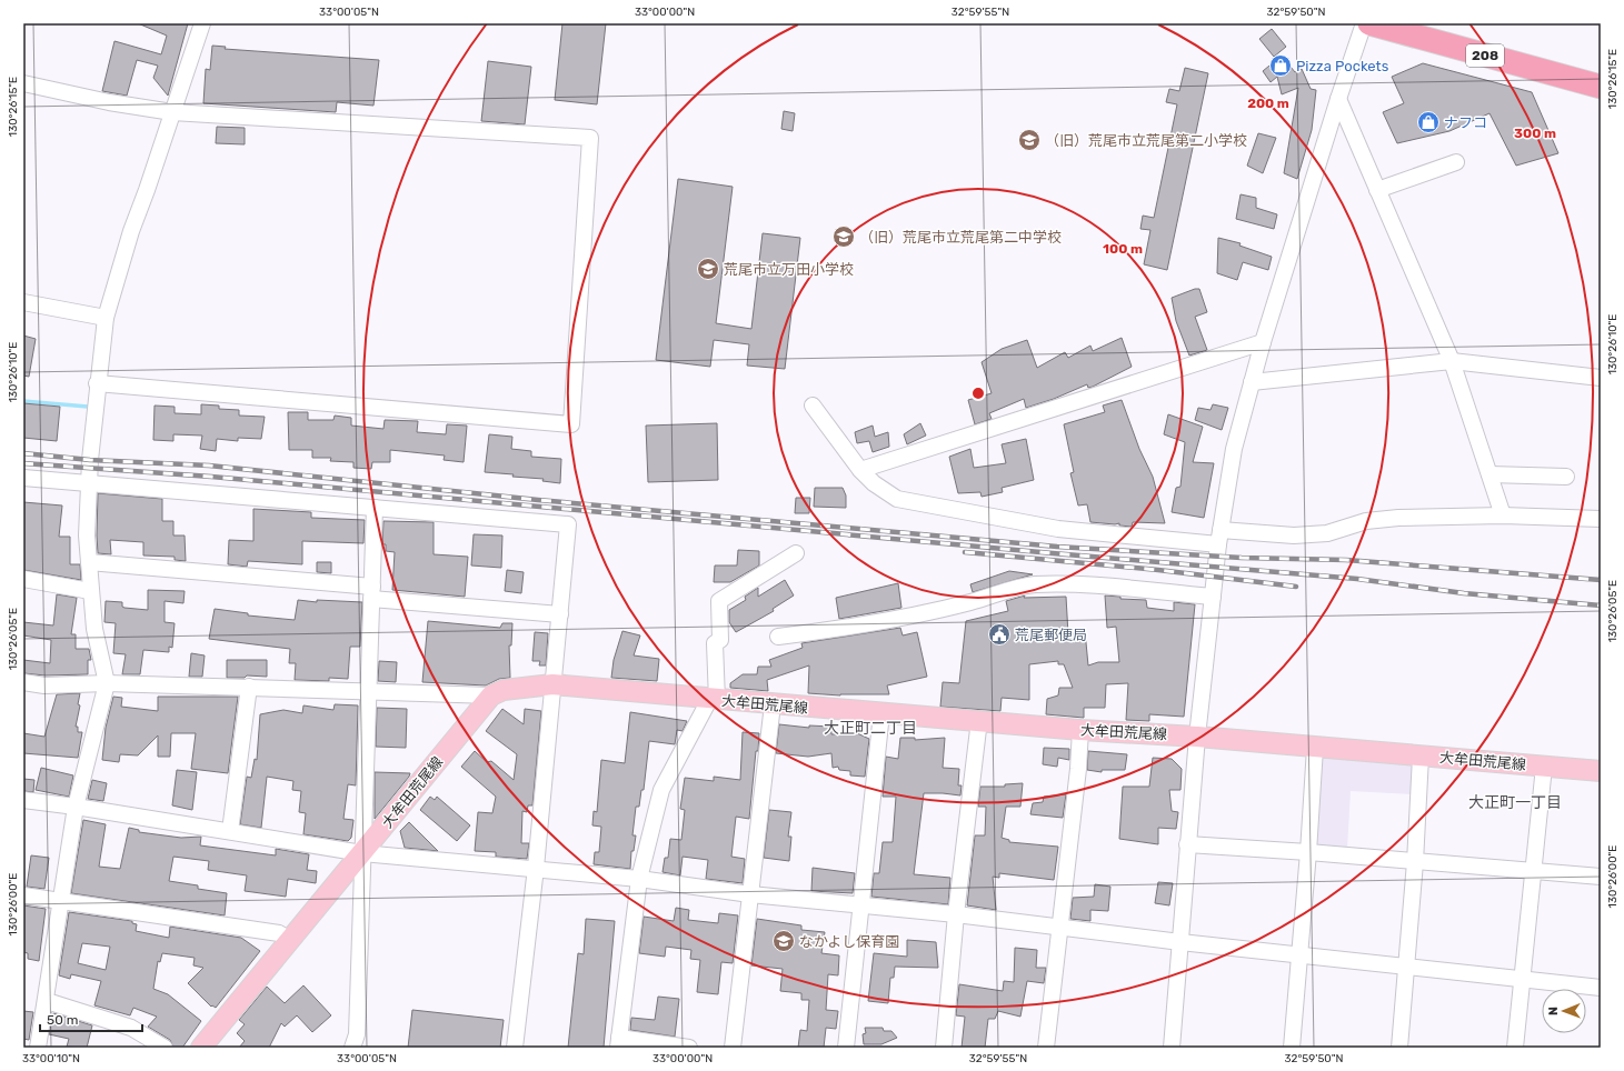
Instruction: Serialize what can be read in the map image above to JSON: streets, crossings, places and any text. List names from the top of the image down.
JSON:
{
  "streets": {
    "highway": ["208"],
    "main road": ["大牟田荒尾線"]
  },
  "districts": ["大正町二丁目", "大正町一丁目"],
  "places": {
    "shop": ["Pizza Pockets", "ナフコ"],
    "school or university": [
      "（旧）荒尾市立荒尾第二小学校",
      "（旧）荒尾市立荒尾第二中学校",
      "荒尾市立万田小学校",
      "なかよし保育園"
    ],
    "public building": ["荒尾郵便局"]
  },
  "scale_bar": "50 m",
  "north": "left",
  "coordinates": [
    "33°00'05\"N",
    "33°00'00\"N",
    "32°59'55\"N",
    "32°59'50\"N",
    "130°26'15\"E",
    "130°26'10\"E",
    "130°26'05\"E",
    "130°26'00\"E",
    "33°00'10\"N"
  ],
  "rings": ["200 m", "300 m", "100 m"]
}
